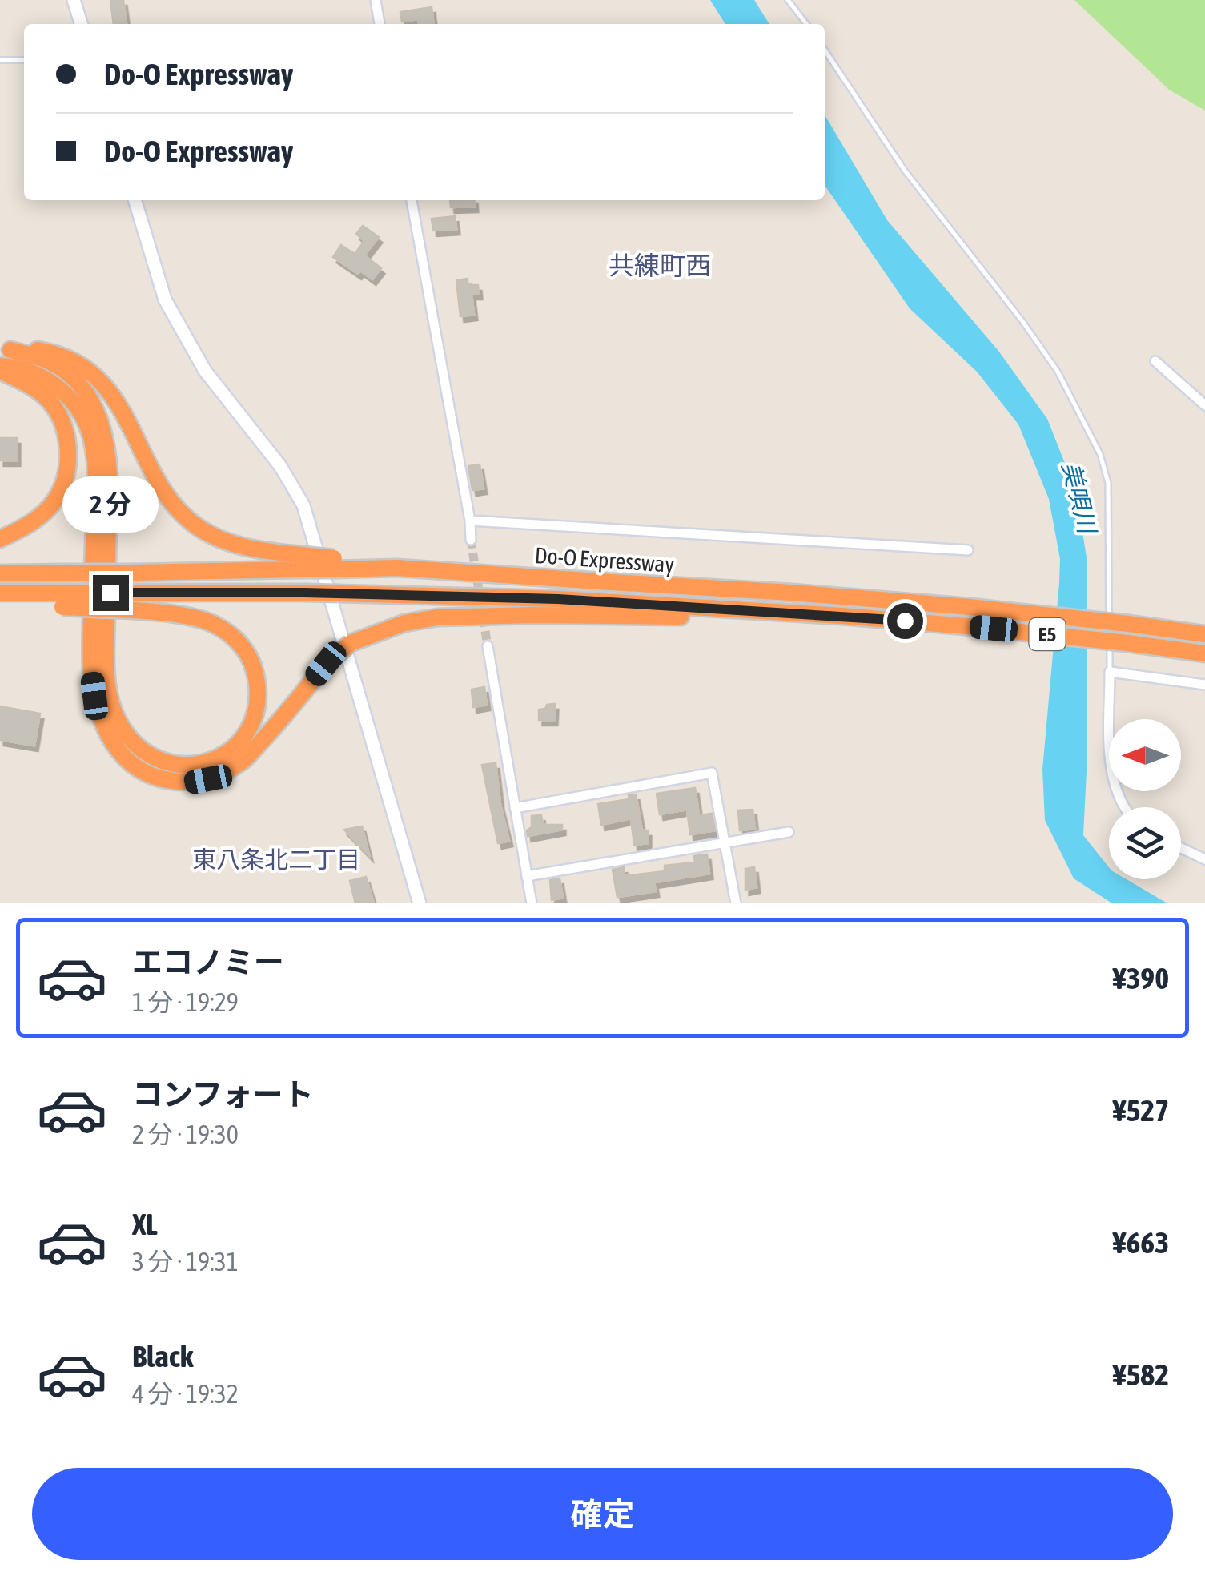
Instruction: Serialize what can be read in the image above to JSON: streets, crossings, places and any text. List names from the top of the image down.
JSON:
{
  "streets": {
    "highway": ["Do-O Expressway", "E5"]
  },
  "districts": ["共練町西", "東八条北二丁目"],
  "water": ["美唄川"],
  "north": "left",
  "page": {
    "banner": ["Do-O Expressway", "Do-O Expressway"],
    "bubble": "2 分",
    "list": [
      {
        "name": "エコノミー",
        "note": "1 分 · 19:29",
        "value": "¥390"
      },
      {
        "name": "コンフォート",
        "note": "2 分 · 19:30",
        "value": "¥527"
      },
      {
        "name": "XL",
        "note": "3 分 · 19:31",
        "value": "¥663"
      },
      {
        "name": "Black",
        "note": "4 分 · 19:32",
        "value": "¥582"
      }
    ],
    "buttons": "確定"
  }
}
